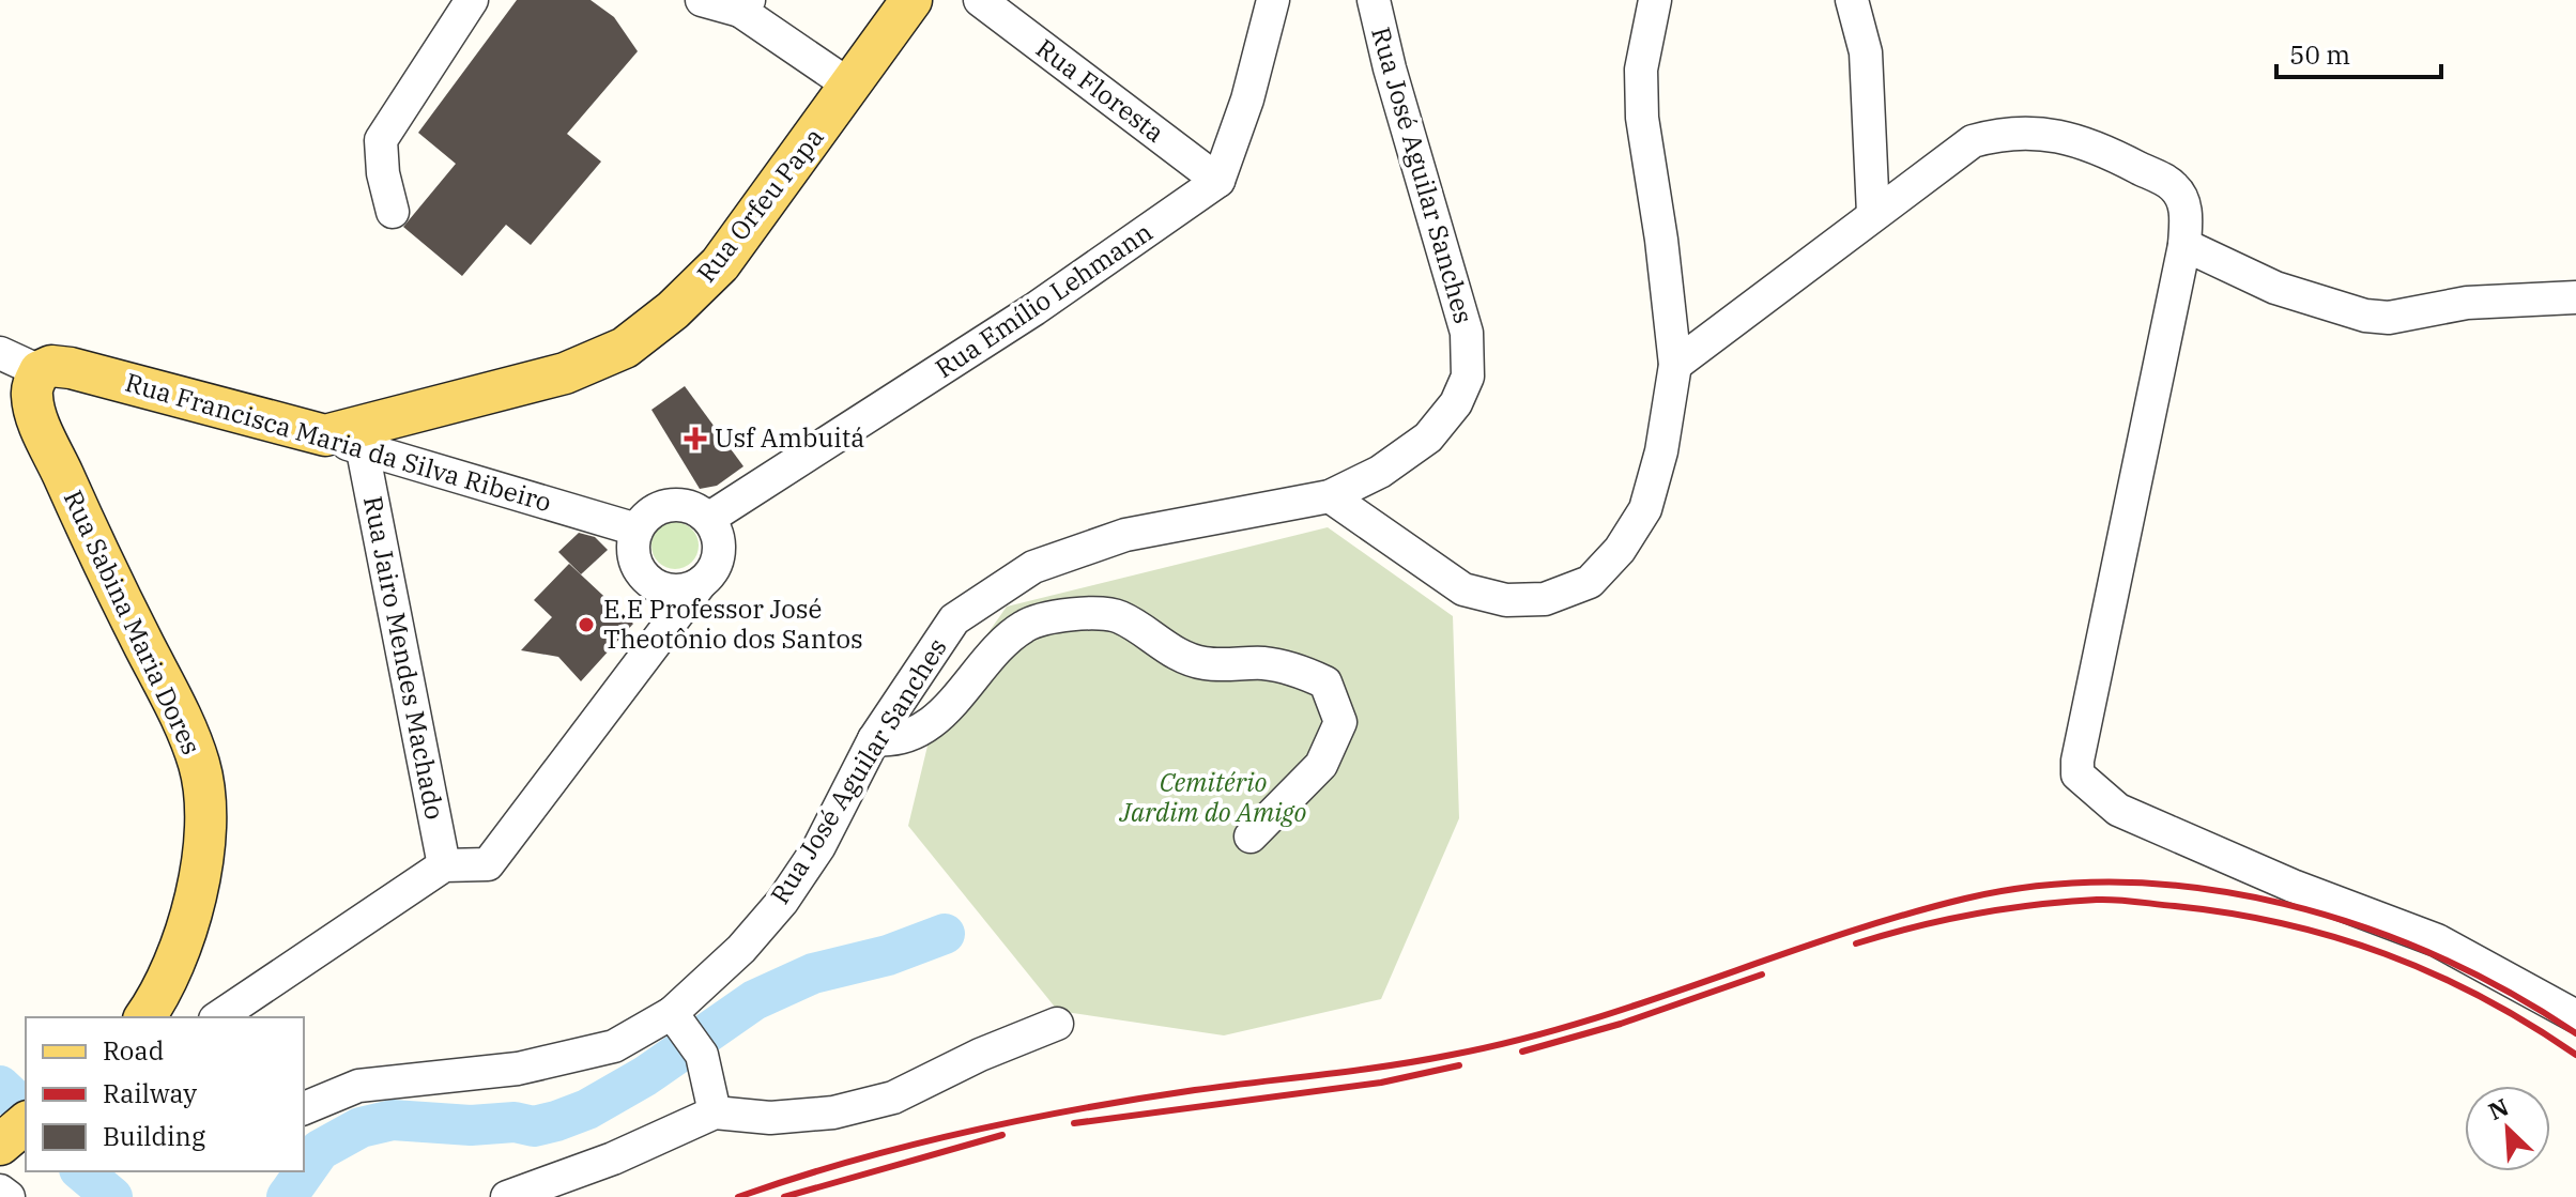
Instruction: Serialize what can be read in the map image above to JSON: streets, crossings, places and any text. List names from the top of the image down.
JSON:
{
  "streets": {
    "main road": ["Rua Orfeu Papa", "Rua Francisca Maria da Silva Ribeiro", "Rua Sabina Maria Dores"],
    "street": [
      "Rua Floresta",
      "Rua José Aguilar Sanches",
      "Rua Emílio Lehmann",
      "Rua Jairo Mendes Machado"
    ]
  },
  "crossings": [
    ["Rua Floresta", "Rua Emílio Lehmann"],
    ["Rua Orfeu Papa", "Rua Francisca Maria da Silva Ribeiro"],
    ["Rua Emílio Lehmann", "Rua Francisca Maria da Silva Ribeiro"],
    ["Rua Francisca Maria da Silva Ribeiro", "Rua Sabina Maria Dores"],
    ["Rua Francisca Maria da Silva Ribeiro", "Rua Jairo Mendes Machado"]
  ],
  "parks": ["Cemitério Jardim do Amigo"],
  "places": {
    "health": ["Usf Ambuitá"],
    "other": ["E.E Professor José Theotônio dos Santos"]
  },
  "legend": ["Road", "Railway", "Building"],
  "scale_bar": "50 m",
  "north": "top left"
}
